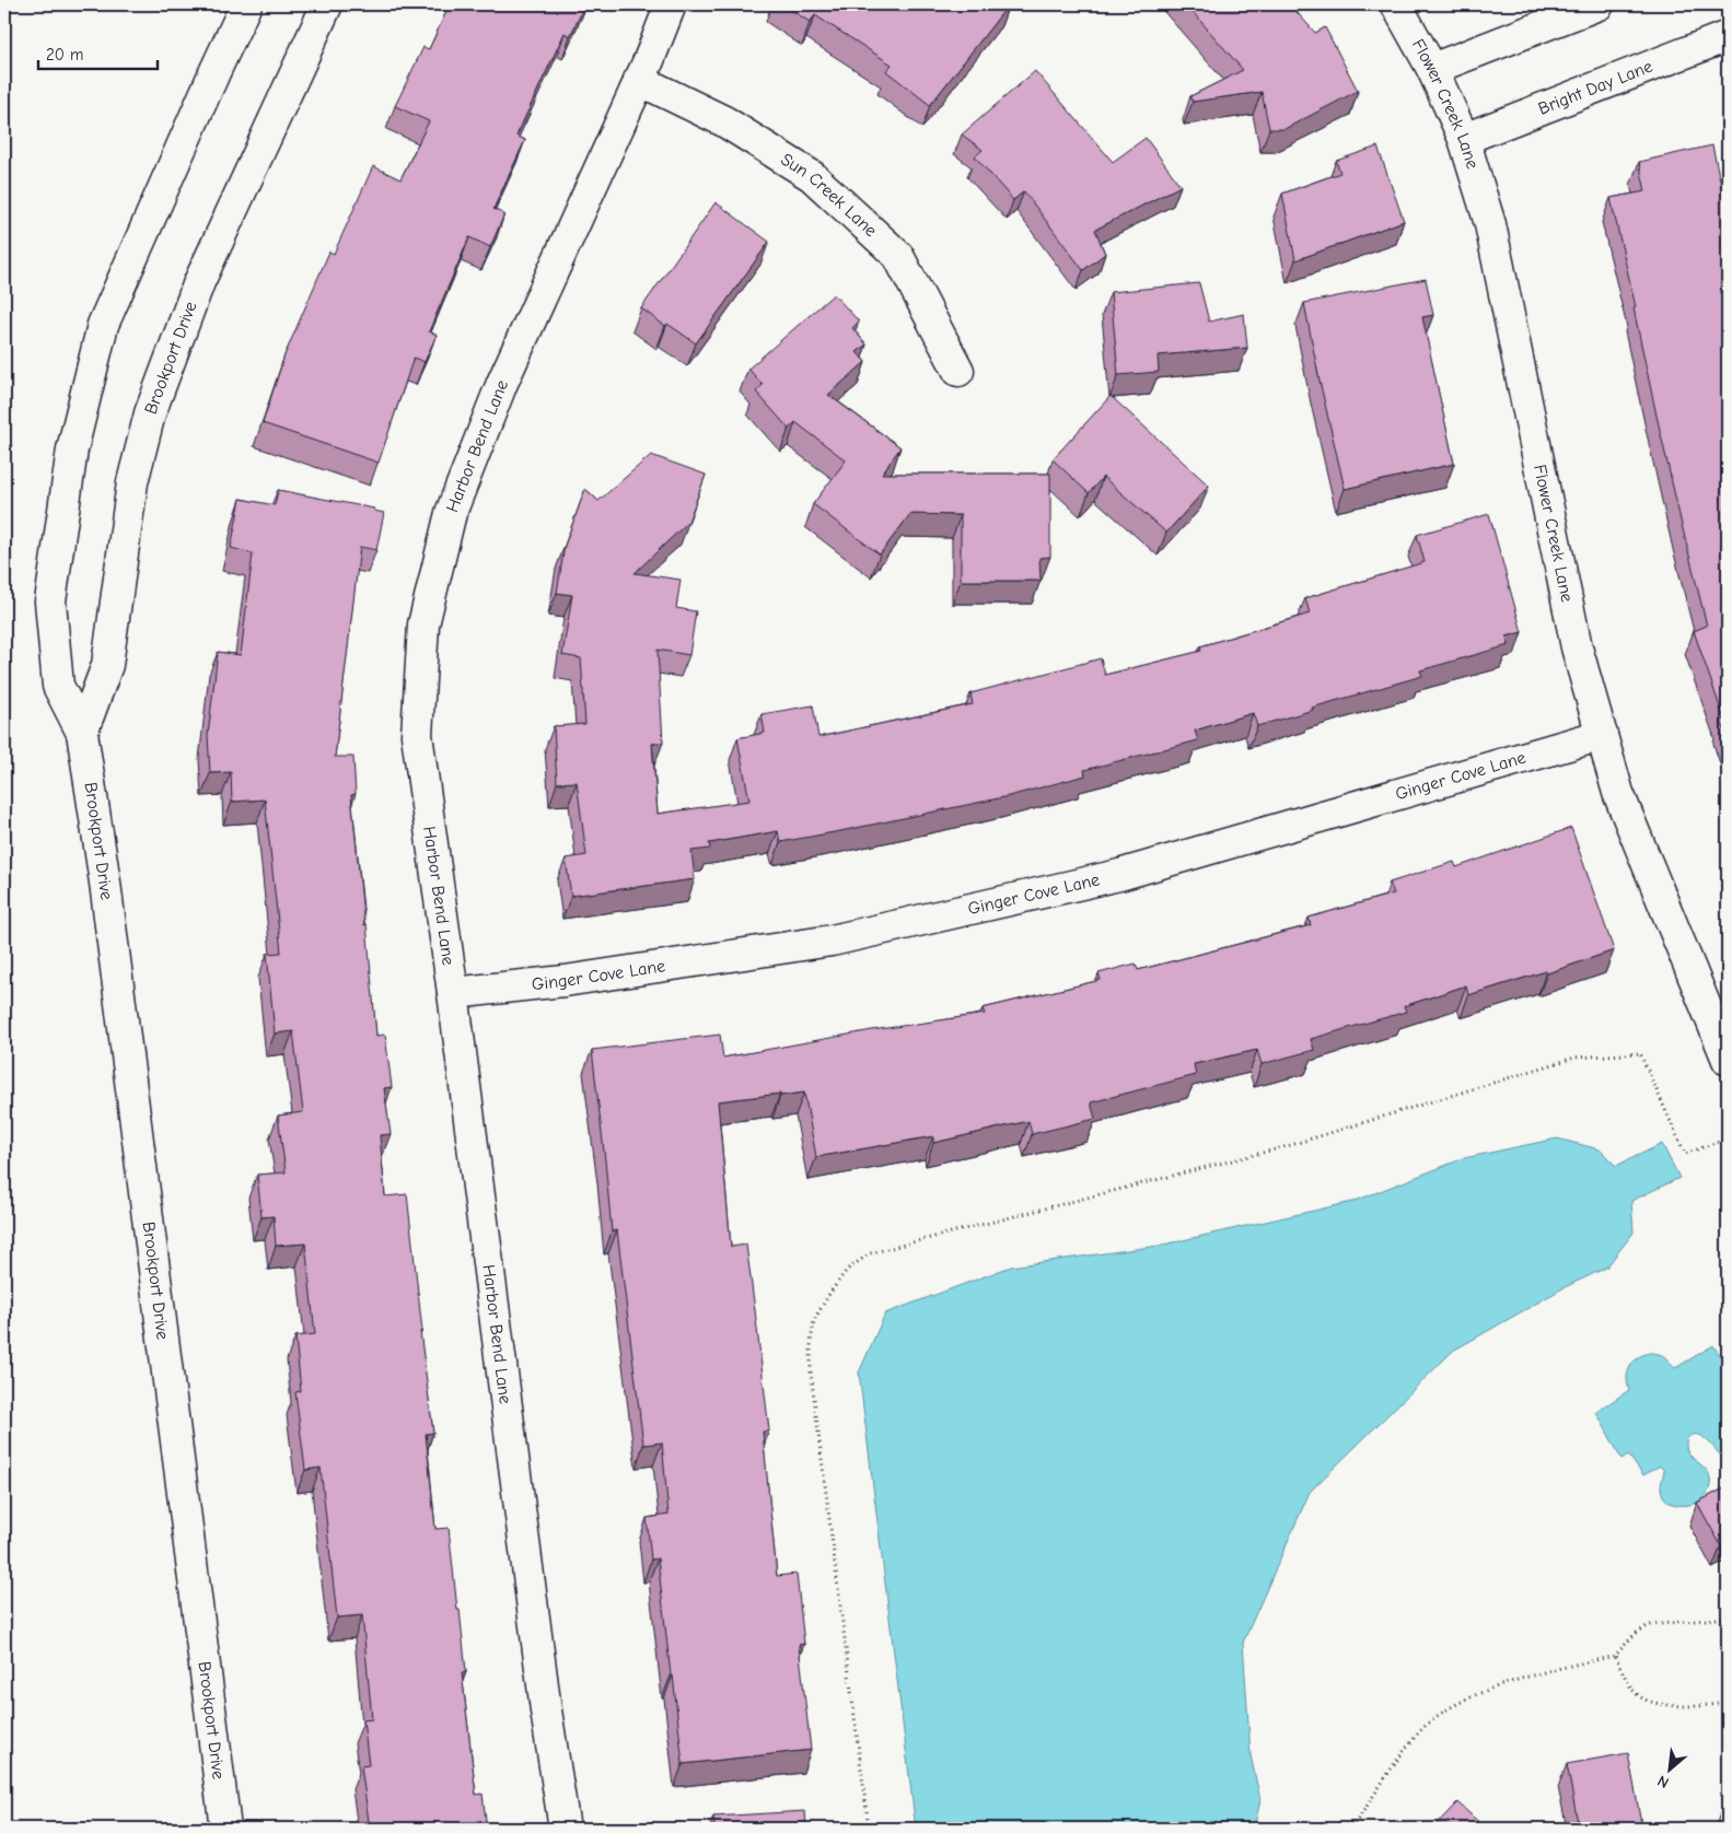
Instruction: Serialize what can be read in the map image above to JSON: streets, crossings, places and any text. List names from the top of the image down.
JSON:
{
  "streets": {
    "street": [
      "Bright Day Lane",
      "Flower Creek Lane",
      "Sun Creek Lane",
      "Brookport Drive",
      "Harbor Bend Lane",
      "Ginger Cove Lane"
    ]
  },
  "crossings": [
    ["Bright Day Lane", "Flower Creek Lane"],
    ["Flower Creek Lane", "Ginger Cove Lane"],
    ["Sun Creek Lane", "Harbor Bend Lane"],
    ["Harbor Bend Lane", "Ginger Cove Lane"]
  ],
  "scale_bar": "20 m",
  "north": "bottom left"
}
